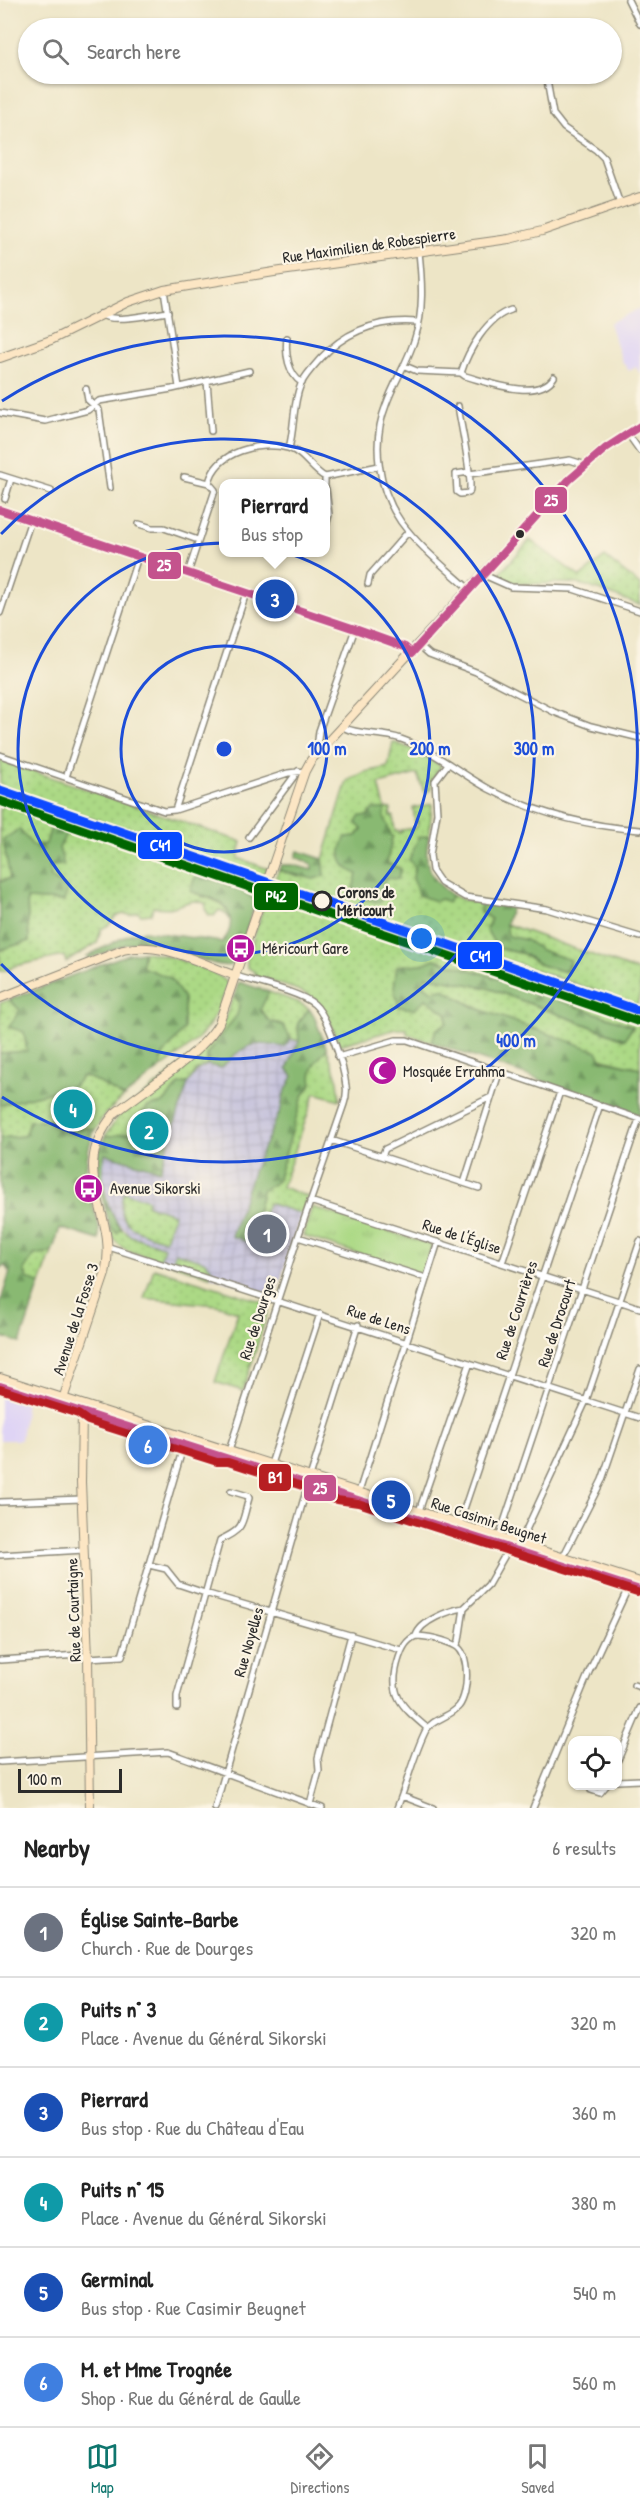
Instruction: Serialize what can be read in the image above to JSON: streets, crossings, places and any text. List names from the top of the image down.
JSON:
{
  "streets": {
    "street": [
      "Rue Maximilien de Robespierre",
      "Rue de l'Église",
      "Rue de Courrières",
      "Rue de Dourges",
      "Avenue de la Fosse 3",
      "Rue de Lens",
      "Rue de Drocourt",
      "Rue Casimir Beugnet",
      "Rue de Courtaigne",
      "Rue Noyelles"
    ]
  },
  "crossings": [
    ["Rue de l'Église", "Rue de Courrières"],
    ["Rue de l'Église", "Rue de Dourges"],
    ["Rue de l'Église", "Rue de Drocourt"],
    ["Rue de Courrières", "Rue de Lens"],
    ["Rue de Courrières", "Rue Casimir Beugnet"],
    ["Rue de Dourges", "Rue de Lens"],
    ["Rue de Dourges", "Rue Casimir Beugnet"],
    ["Avenue de la Fosse 3", "Rue de Lens"],
    ["Avenue de la Fosse 3", "Rue Casimir Beugnet"],
    ["Rue de Lens", "Rue de Drocourt"],
    ["Rue de Lens", "Rue Noyelles"],
    ["Rue de Drocourt", "Rue Casimir Beugnet"],
    ["Rue Casimir Beugnet", "Rue de Courtaigne"],
    ["Rue Casimir Beugnet", "Rue Noyelles"]
  ],
  "places": {
    "other": ["Corons de Méricourt"],
    "bus stop": ["Méricourt Gare", "Avenue Sikorski"],
    "mosque": ["Mosquée Errahma"]
  },
  "lines": [
    "transit line 25",
    "transit line C41",
    "transit line P42",
    "transit line B1"
  ],
  "scale_bar": "100 m",
  "page": {
    "search": "Search here",
    "popup": ["Pierrard", "Bus stop"],
    "pins": [
      "3",
      "4",
      "2",
      "1",
      "6",
      "5"
    ],
    "scale": "100 m",
    "heading": ["Nearby", "6 results"],
    "list": [
      {
        "mark": "1",
        "name": "Église Sainte-Barbe",
        "note": "Church · Rue de Dourges",
        "value": "320 m"
      },
      {
        "mark": "2",
        "name": "Puits n° 3",
        "note": "Place · Avenue du Général Sikorski",
        "value": "320 m"
      },
      {
        "mark": "3",
        "name": "Pierrard",
        "note": "Bus stop · Rue du Château d'Eau",
        "value": "360 m"
      },
      {
        "mark": "4",
        "name": "Puits n° 15",
        "note": "Place · Avenue du Général Sikorski",
        "value": "380 m"
      },
      {
        "mark": "5",
        "name": "Germinal",
        "note": "Bus stop · Rue Casimir Beugnet",
        "value": "540 m"
      },
      {
        "mark": "6",
        "name": "M. et Mme Trognée",
        "note": "Shop · Rue du Général de Gaulle",
        "value": "560 m"
      }
    ],
    "nav": ["Map", "Directions", "Saved"]
  },
  "rings": [
    "100 m",
    "200 m",
    "300 m",
    "400 m"
  ]
}
